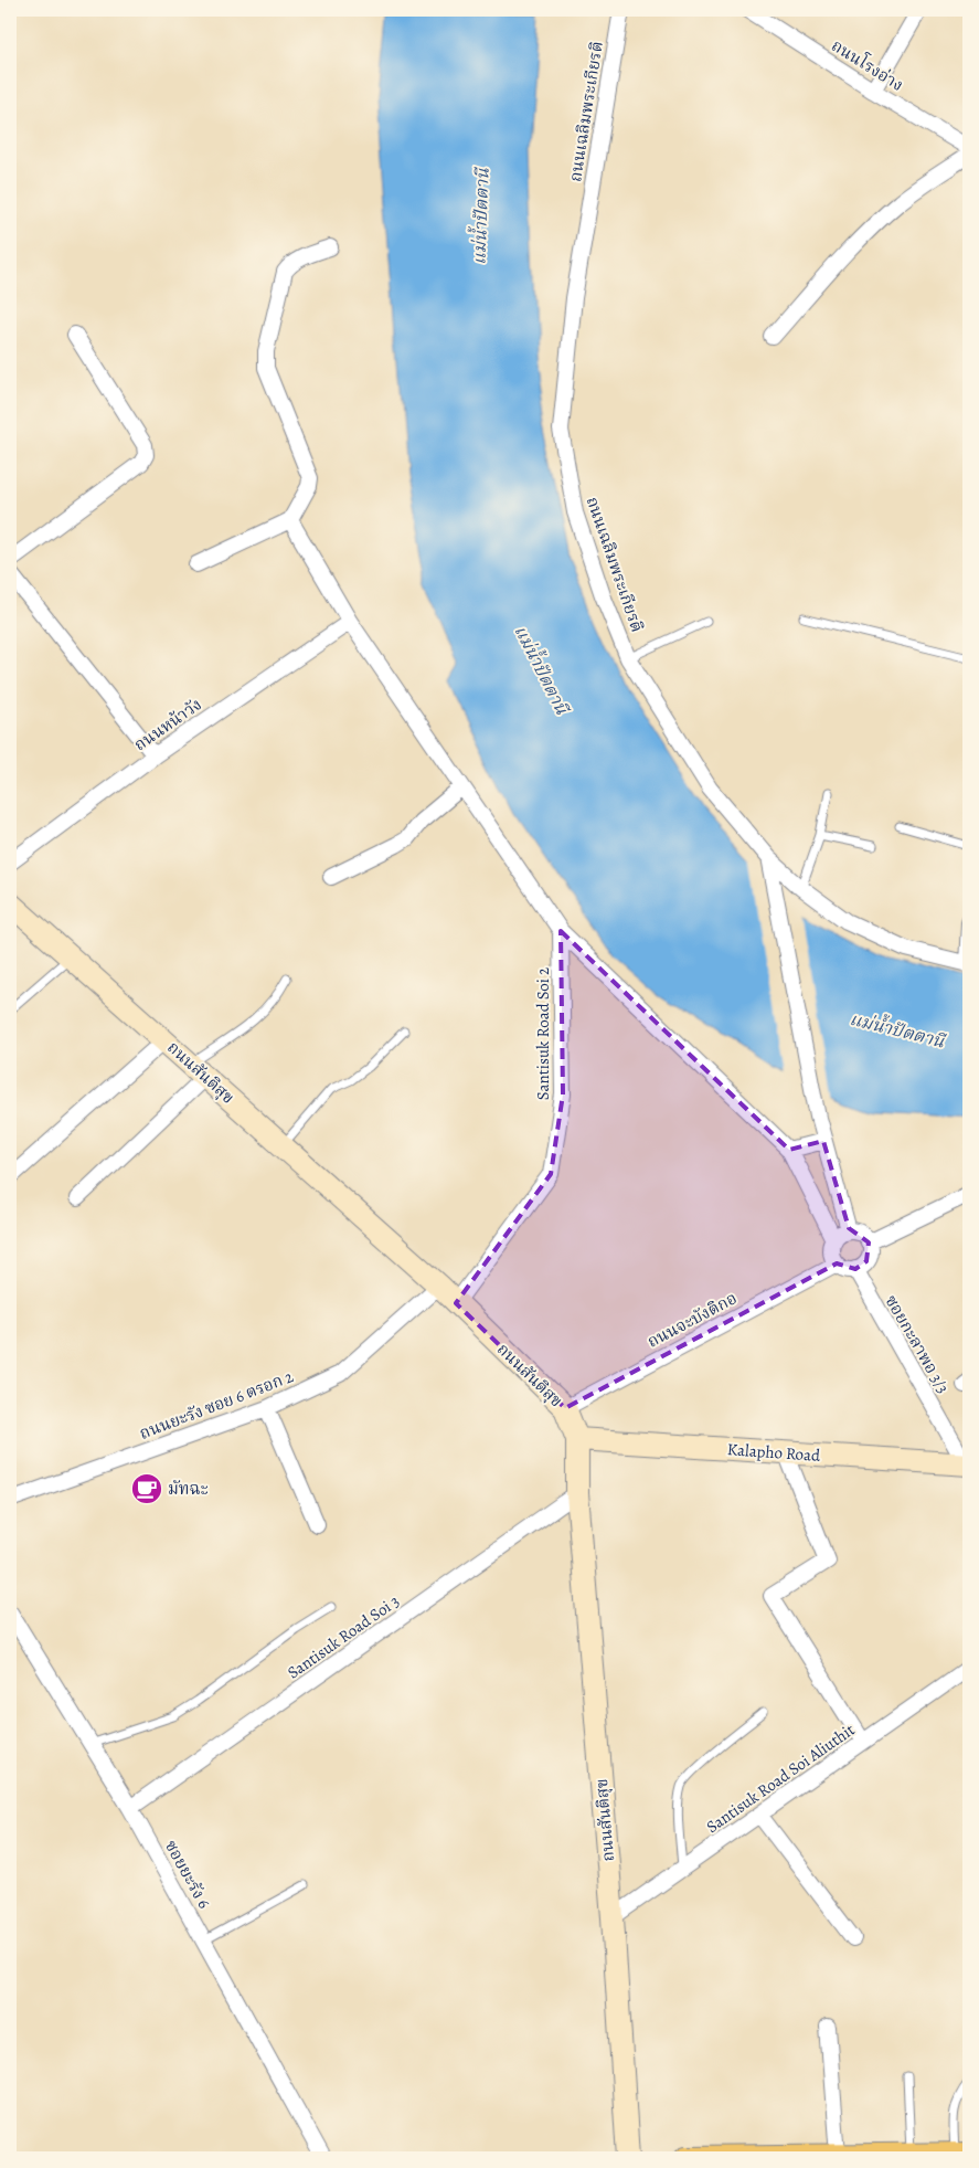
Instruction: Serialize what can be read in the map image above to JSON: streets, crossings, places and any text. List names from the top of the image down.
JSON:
{
  "streets": {
    "street": [
      "ถนนโรงอ่าง",
      "ถนนเฉลิมพระเกียรติ",
      "ถนนหน้าวัง",
      "Santisuk Road Soi 2",
      "ถนนสันติสุข",
      "ถนนจะบังติกอ",
      "ซอยกะลาพอ 3/3",
      "ถนนยะรัง ซอย 6 ตรอก 2",
      "Kalapho Road",
      "Santisuk Road Soi 3",
      "Santisuk Road Soi Aliuthit",
      "ซอยยะรัง 6"
    ]
  },
  "crossings": [
    ["Santisuk Road Soi 2", "ถนนสันติสุข"],
    ["ถนนสันติสุข", "ถนนจะบังติกอ"],
    ["ถนนสันติสุข", "ถนนยะรัง ซอย 6 ตรอก 2"],
    ["ถนนสันติสุข", "Kalapho Road"],
    ["ถนนสันติสุข", "Santisuk Road Soi 3"],
    ["ถนนสันติสุข", "Santisuk Road Soi Aliuthit"],
    ["ถนนจะบังติกอ", "ซอยกะลาพอ 3/3"],
    ["ซอยกะลาพอ 3/3", "Kalapho Road"],
    ["Santisuk Road Soi 3", "ซอยยะรัง 6"]
  ],
  "water": ["แม่น้ำปัตตานี"],
  "places": {
    "cafe": ["มัทฉะ"]
  }
}
